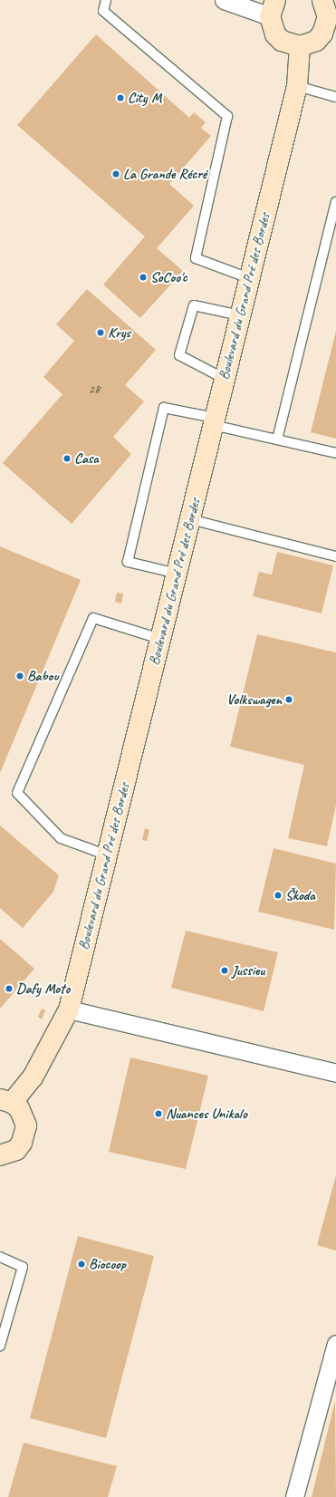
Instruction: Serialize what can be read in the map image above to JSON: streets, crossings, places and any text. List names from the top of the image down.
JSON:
{
  "streets": {
    "main road": ["Boulevard du Grand Pré des Bordes"]
  },
  "places": [
    "City M",
    "La Grande Récré",
    "SoCoo'c",
    "Krys",
    "Casa",
    "Babou",
    "Volkswagen",
    "Škoda",
    "Jussieu",
    "Dafy Moto",
    "Nuances Unikalo",
    "Biocoop"
  ],
  "house_numbers": ["28"]
}
